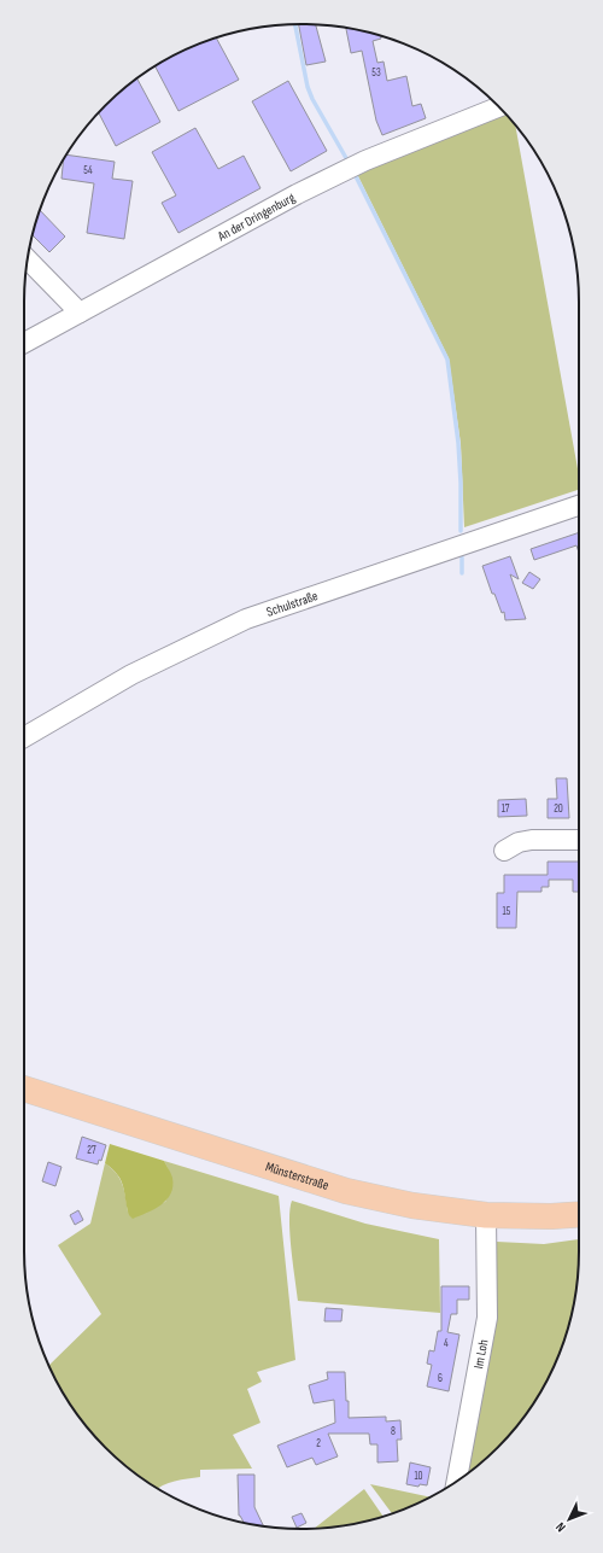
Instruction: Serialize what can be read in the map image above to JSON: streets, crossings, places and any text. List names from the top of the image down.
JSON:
{
  "streets": {
    "main road": ["Münsterstraße"],
    "street": ["An der Dringenburg", "Schulstraße", "Im Loh"]
  },
  "crossings": [
    ["Münsterstraße", "Im Loh"]
  ],
  "house_numbers": [
    "53",
    "54",
    "17",
    "20",
    "15",
    "27",
    "4",
    "6",
    "8",
    "2",
    "10"
  ],
  "north": "bottom left"
}
